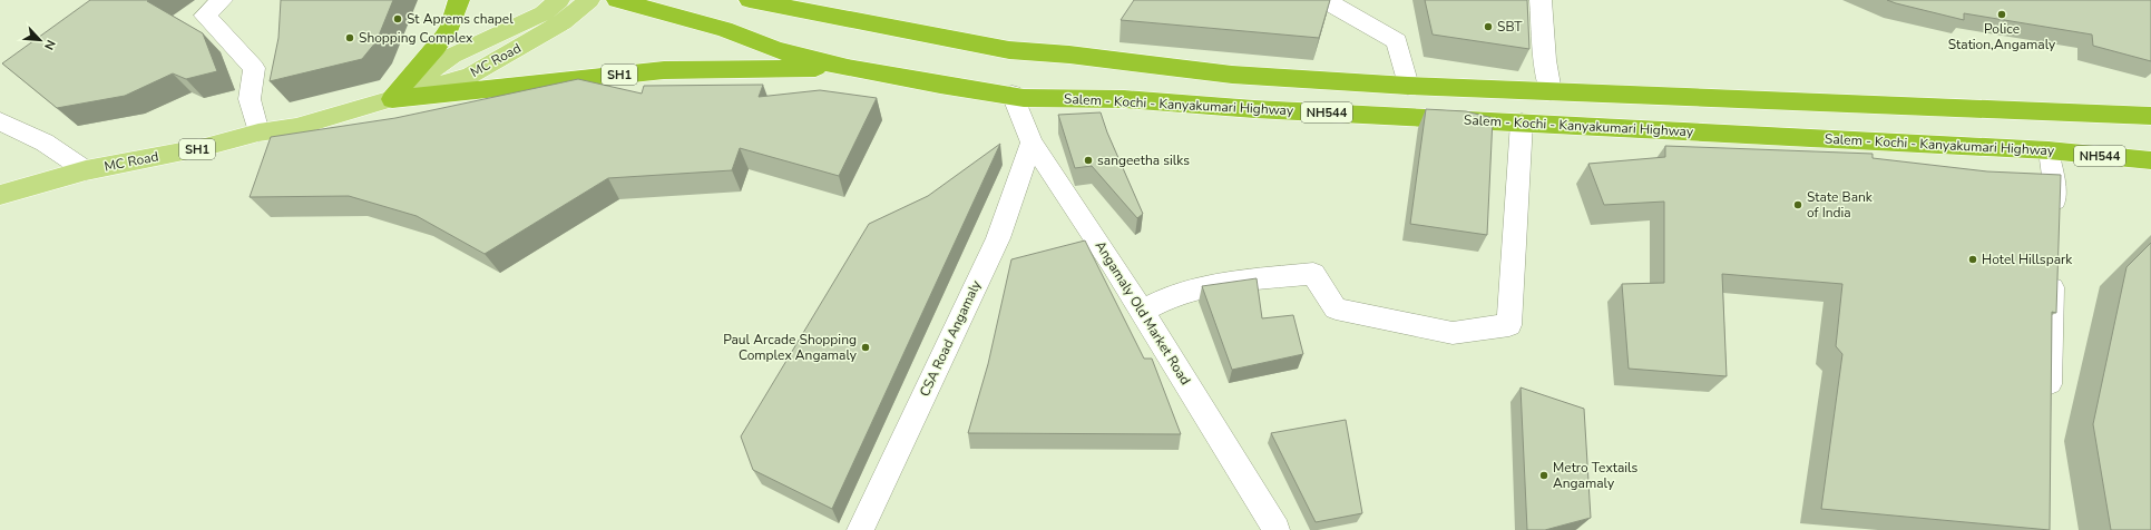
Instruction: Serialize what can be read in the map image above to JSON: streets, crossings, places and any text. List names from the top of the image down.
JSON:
{
  "streets": {
    "highway": ["SH1", "Salem - Kochi - Kanyakumari Highway", "NH544"],
    "main road": ["MC Road"],
    "street": ["Angamaly Old Market Road", "CSA Road Angamaly"]
  },
  "crossings": [
    ["MC Road", "SH1"],
    ["SH1", "Salem - Kochi - Kanyakumari Highway"],
    ["Salem - Kochi - Kanyakumari Highway", "Angamaly Old Market Road"],
    ["Angamaly Old Market Road", "CSA Road Angamaly"]
  ],
  "places": [
    "Police Station,Angamaly",
    "St Aprems chapel",
    "SBT",
    "Shopping Complex",
    "sangeetha silks",
    "State Bank of India",
    "Hotel Hillspark",
    "Paul Arcade Shopping Complex Angamaly",
    "Metro Textails Angamaly"
  ],
  "north": "bottom right"
}
